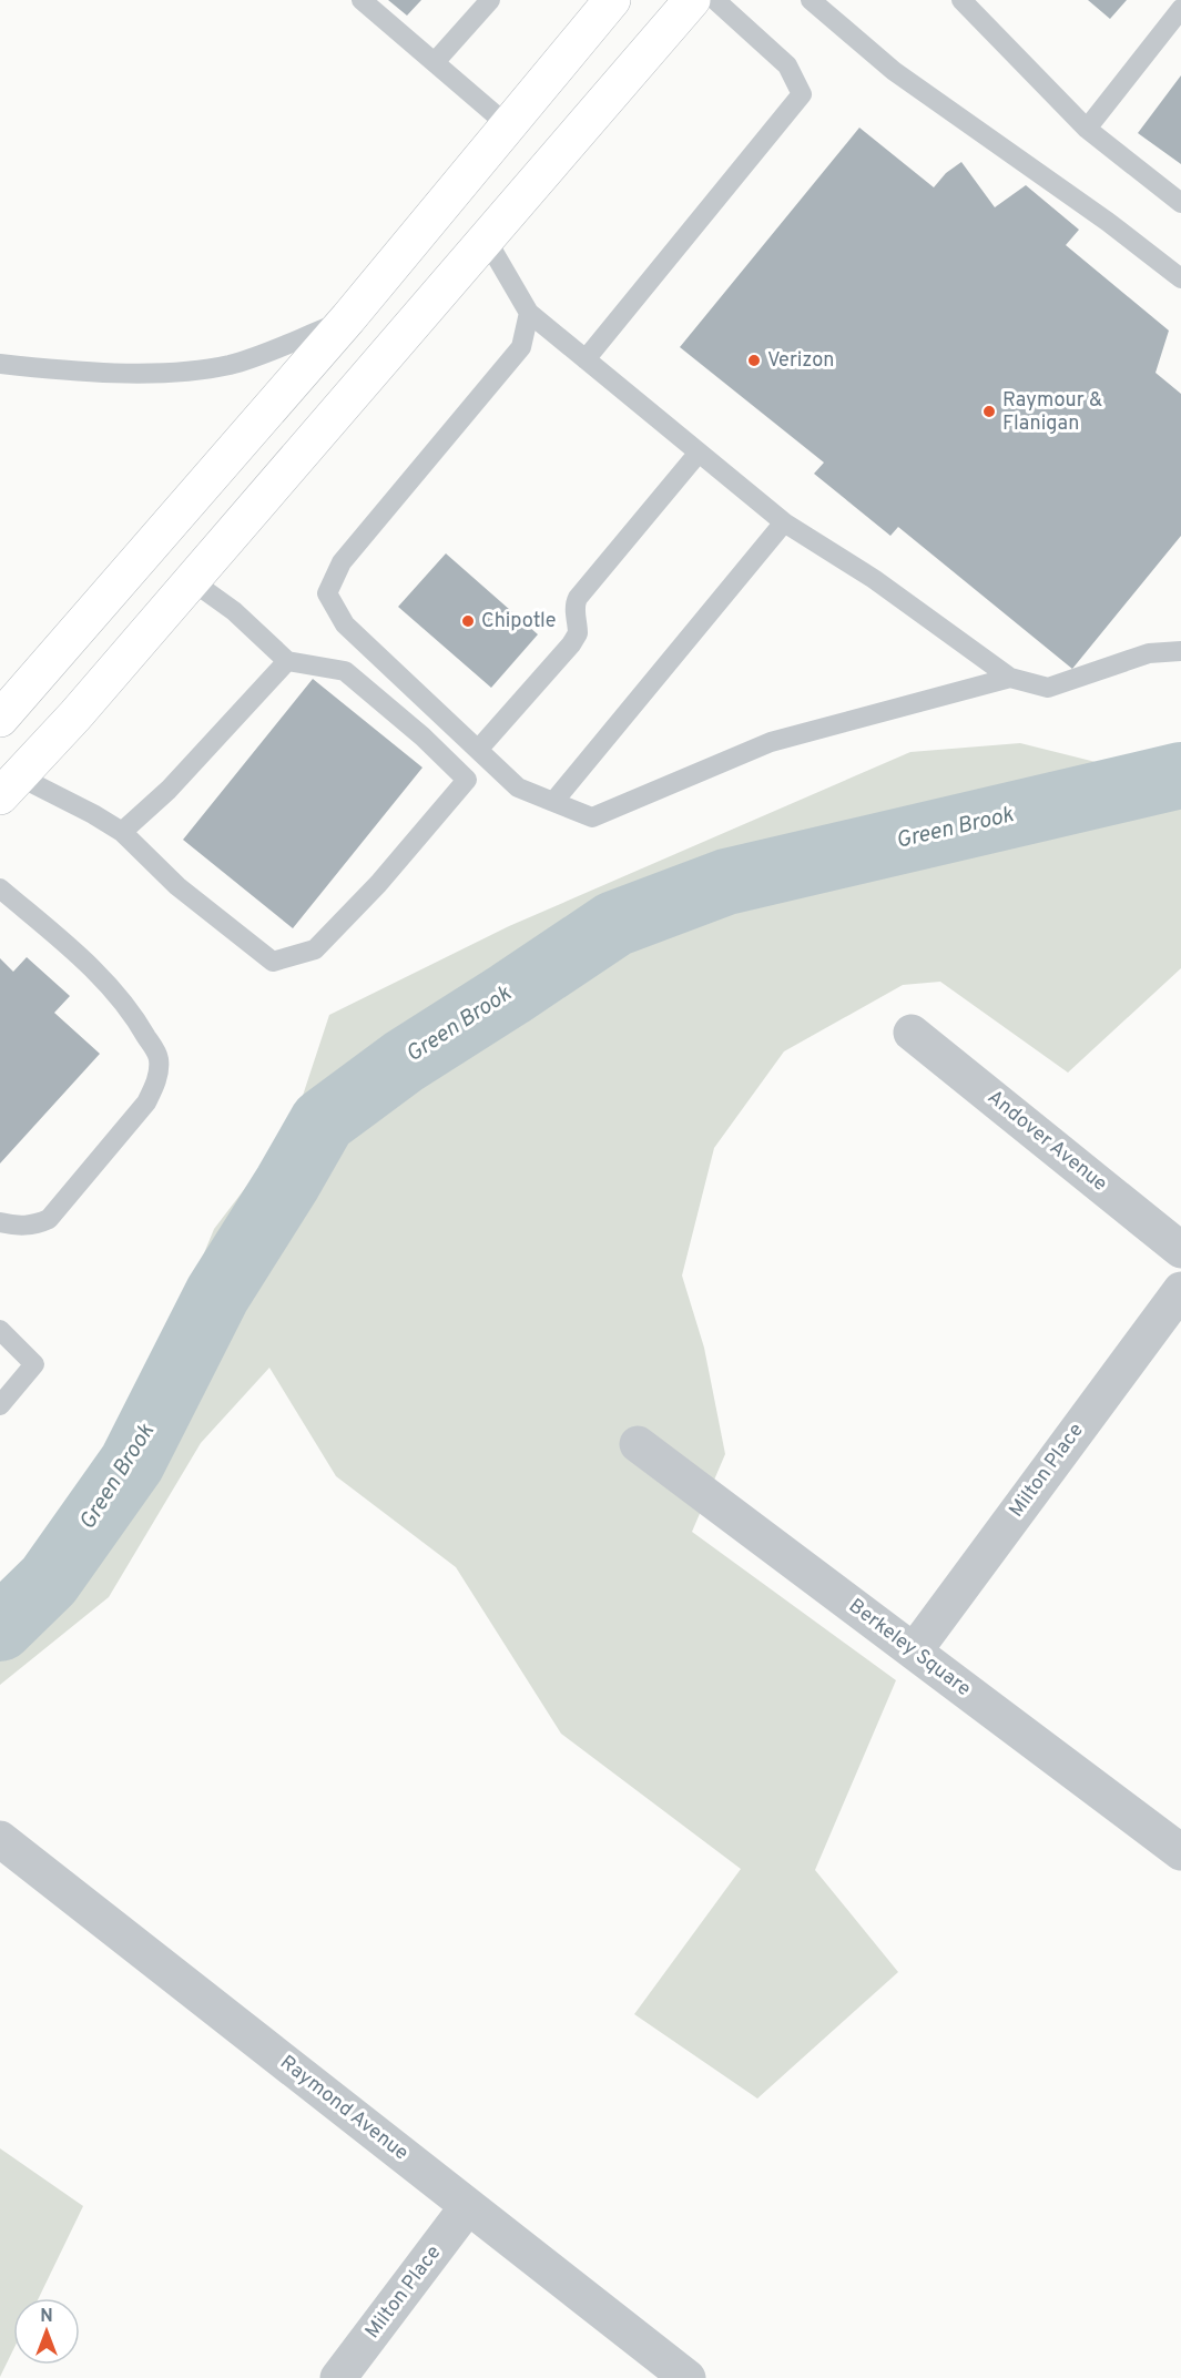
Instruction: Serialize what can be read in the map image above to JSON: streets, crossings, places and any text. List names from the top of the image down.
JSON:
{
  "streets": {
    "street": [
      "Andover Avenue",
      "Milton Place",
      "Berkeley Square",
      "Raymond Avenue"
    ]
  },
  "crossings": [
    ["Milton Place", "Berkeley Square"],
    ["Milton Place", "Raymond Avenue"]
  ],
  "water": ["Green Brook"],
  "places": ["Verizon", "Raymour & Flanigan", "Chipotle"],
  "north": "top"
}
